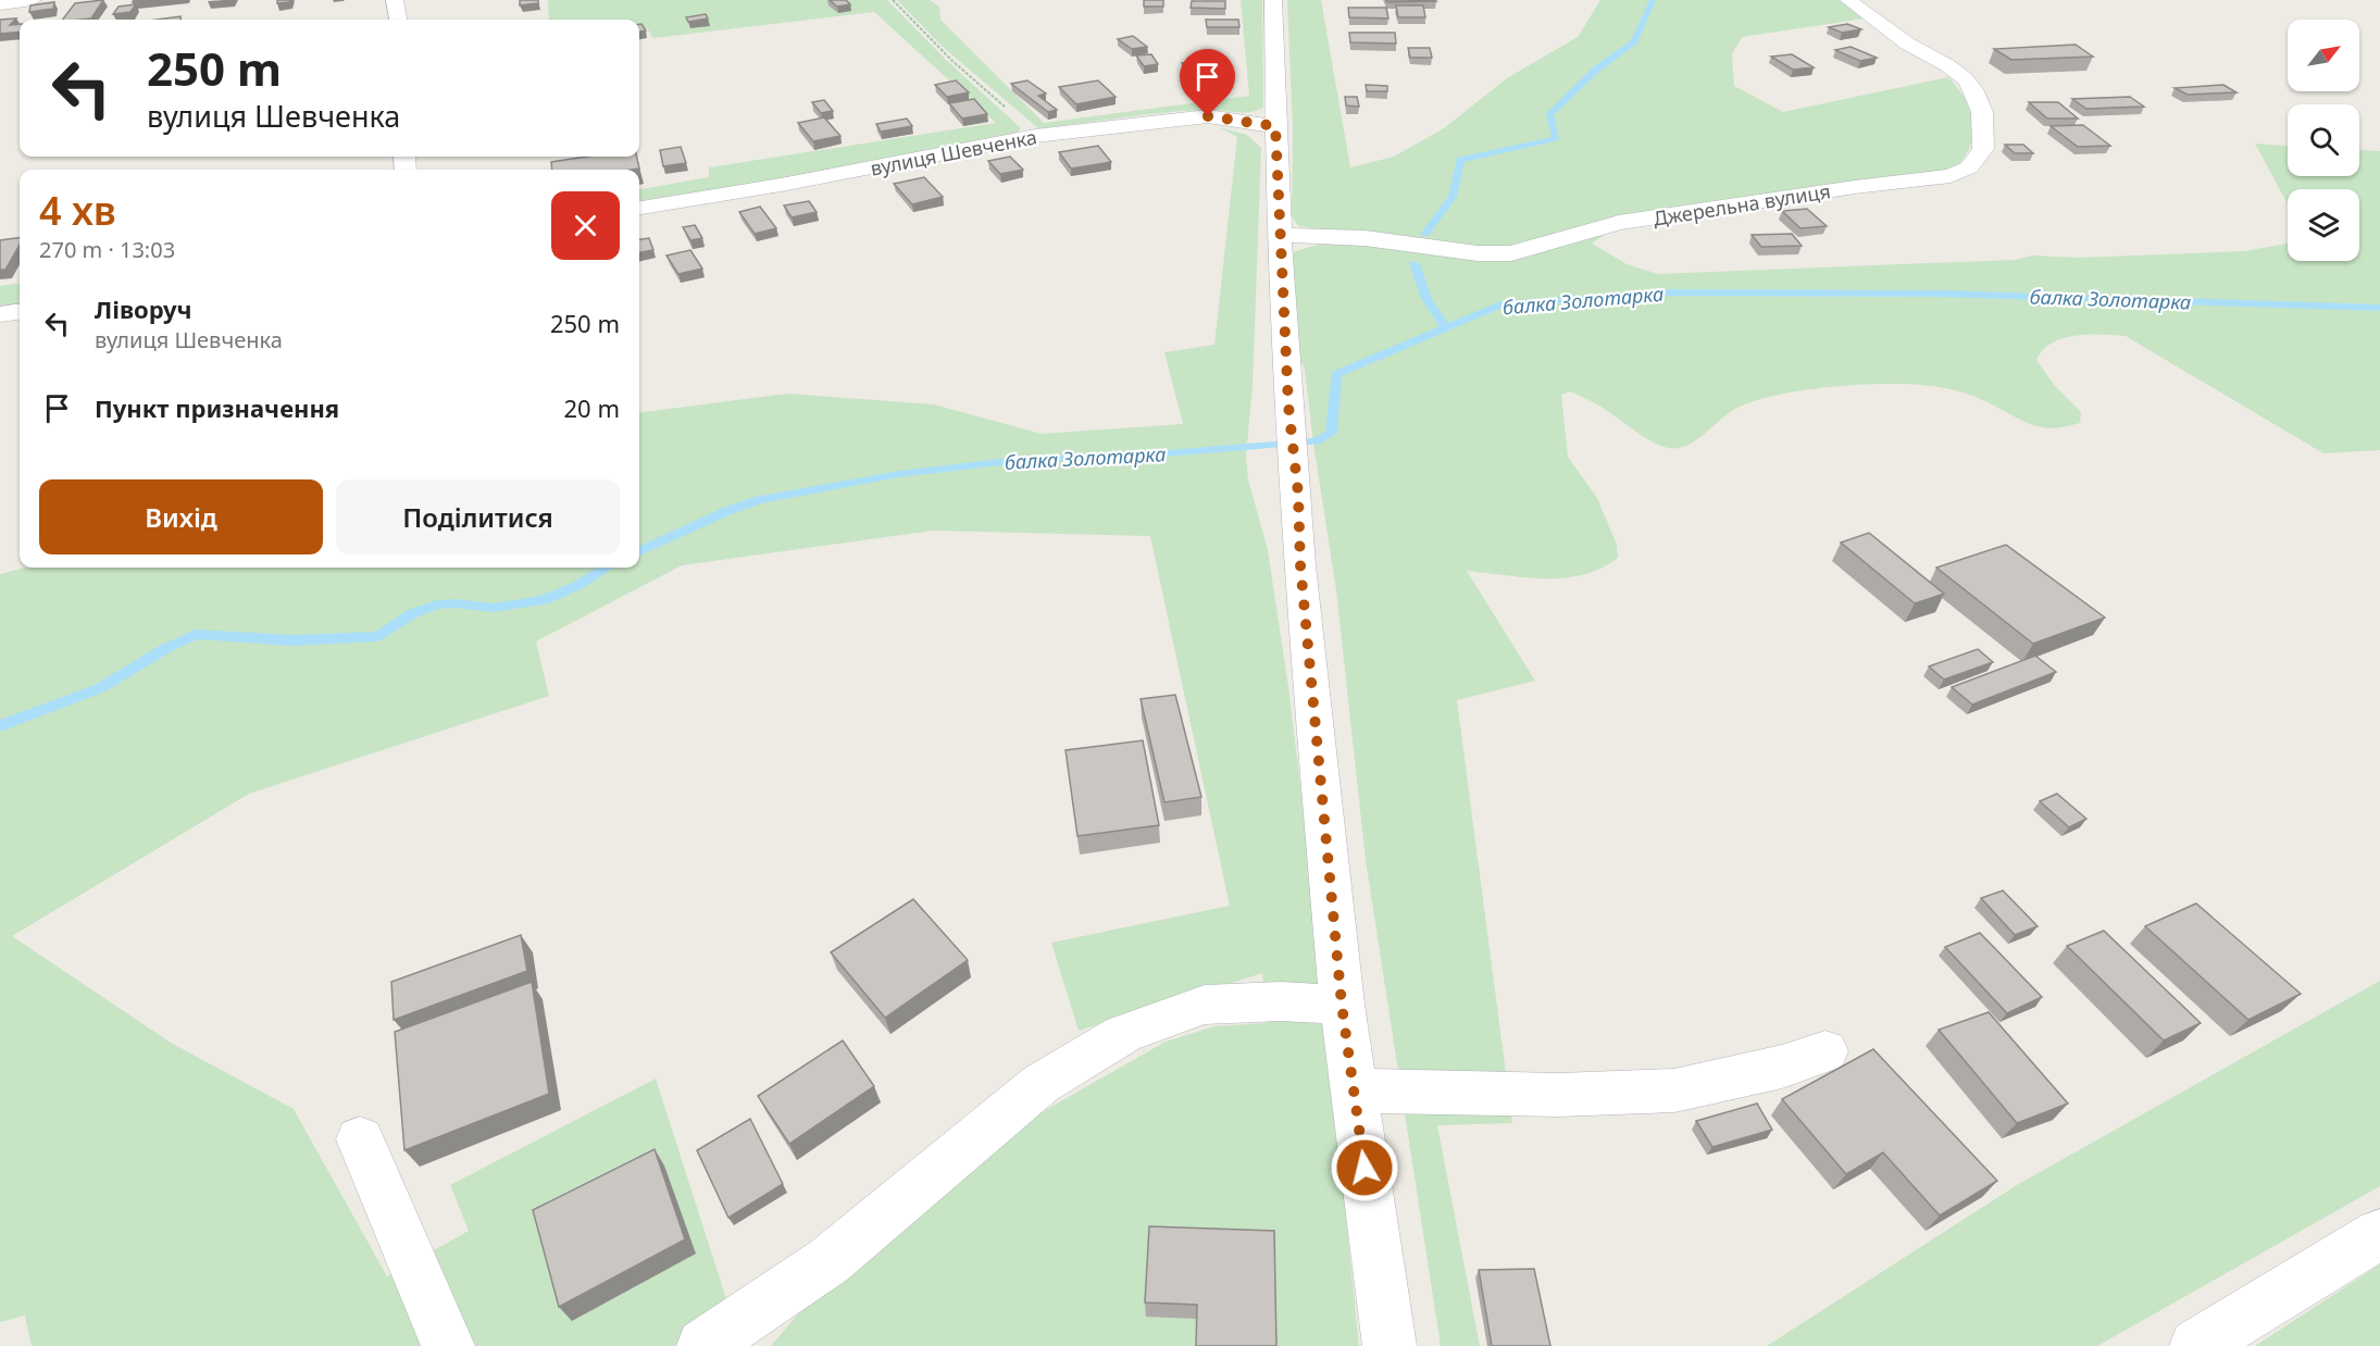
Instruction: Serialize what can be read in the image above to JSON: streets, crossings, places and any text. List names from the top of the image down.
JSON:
{
  "streets": {
    "street": ["вулиця Шевченка", "Джерельна вулиця"]
  },
  "water": ["балка Золотарка"],
  "north": "top right",
  "page": {
    "turn": ["250 m", "вулиця Шевченка"],
    "heading": ["4 хв", "270 m · 13:03"],
    "list": [
      {
        "name": "Ліворуч",
        "note": "вулиця Шевченка",
        "value": "250 m"
      },
      {
        "name": "Пункт призначення",
        "value": "20 m"
      }
    ],
    "buttons": ["Вихід", "Поділитися"]
  }
}
